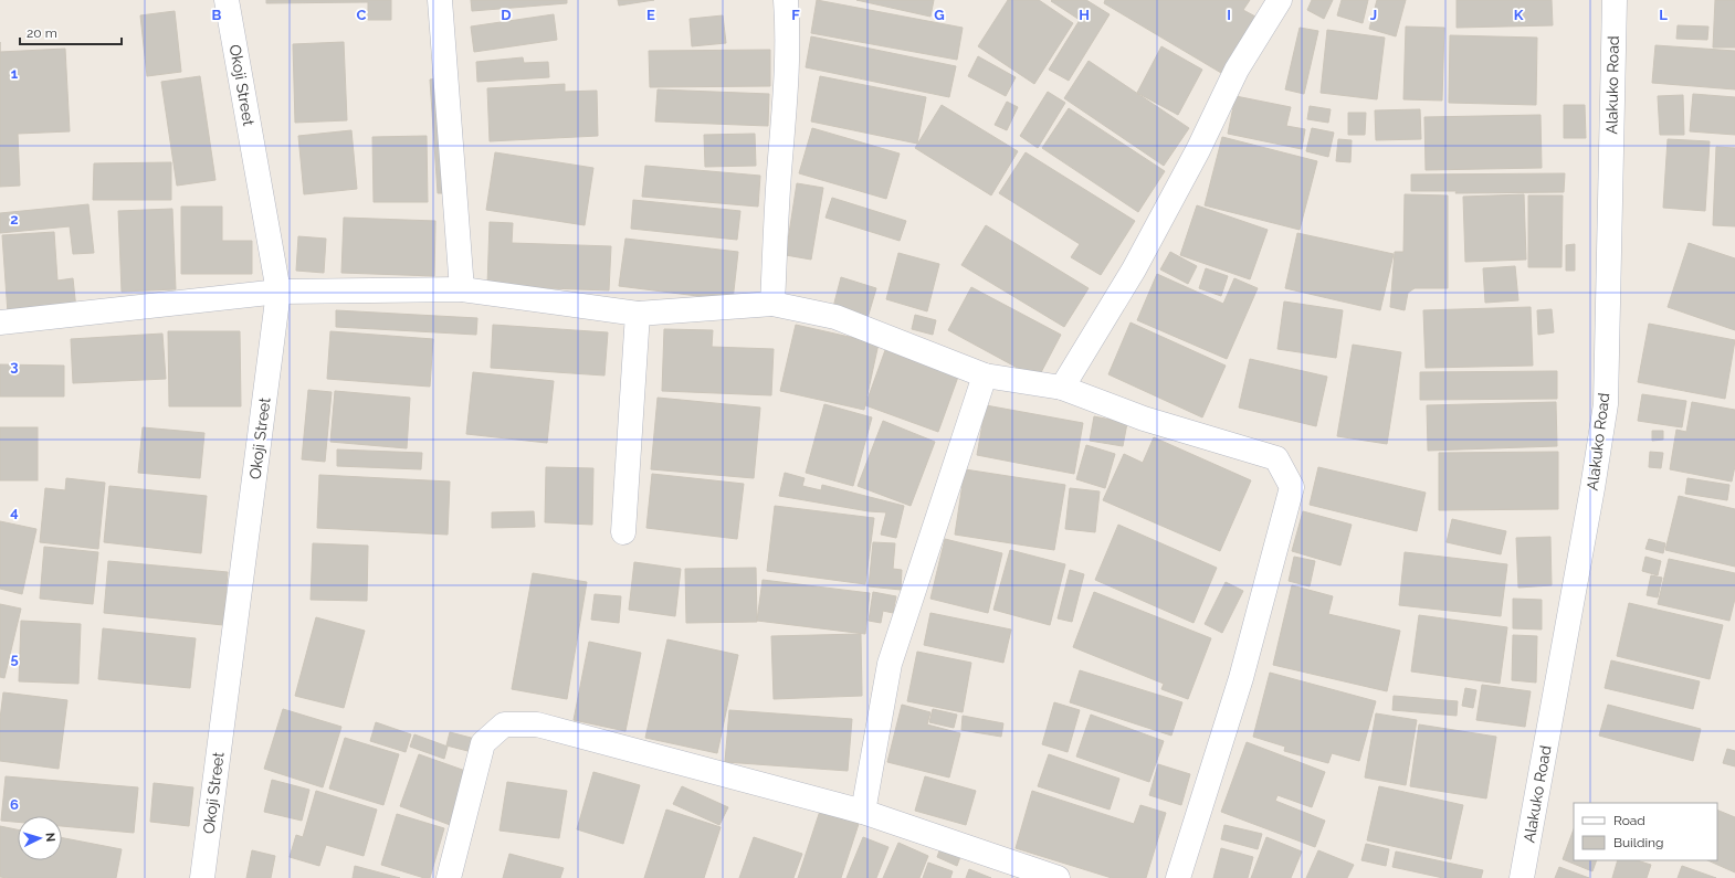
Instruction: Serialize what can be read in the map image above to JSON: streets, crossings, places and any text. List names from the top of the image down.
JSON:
{
  "streets": {
    "street": ["Okoji Street", "Alakuko Road"]
  },
  "legend": ["Road", "Building"],
  "scale_bar": "20 m",
  "north": "right",
  "grid": {
    "columns": [
      "B",
      "C",
      "D",
      "E",
      "F",
      "G",
      "H",
      "I",
      "J",
      "K",
      "L"
    ],
    "rows": [
      "1",
      "2",
      "3",
      "4",
      "5",
      "6"
    ]
  }
}
